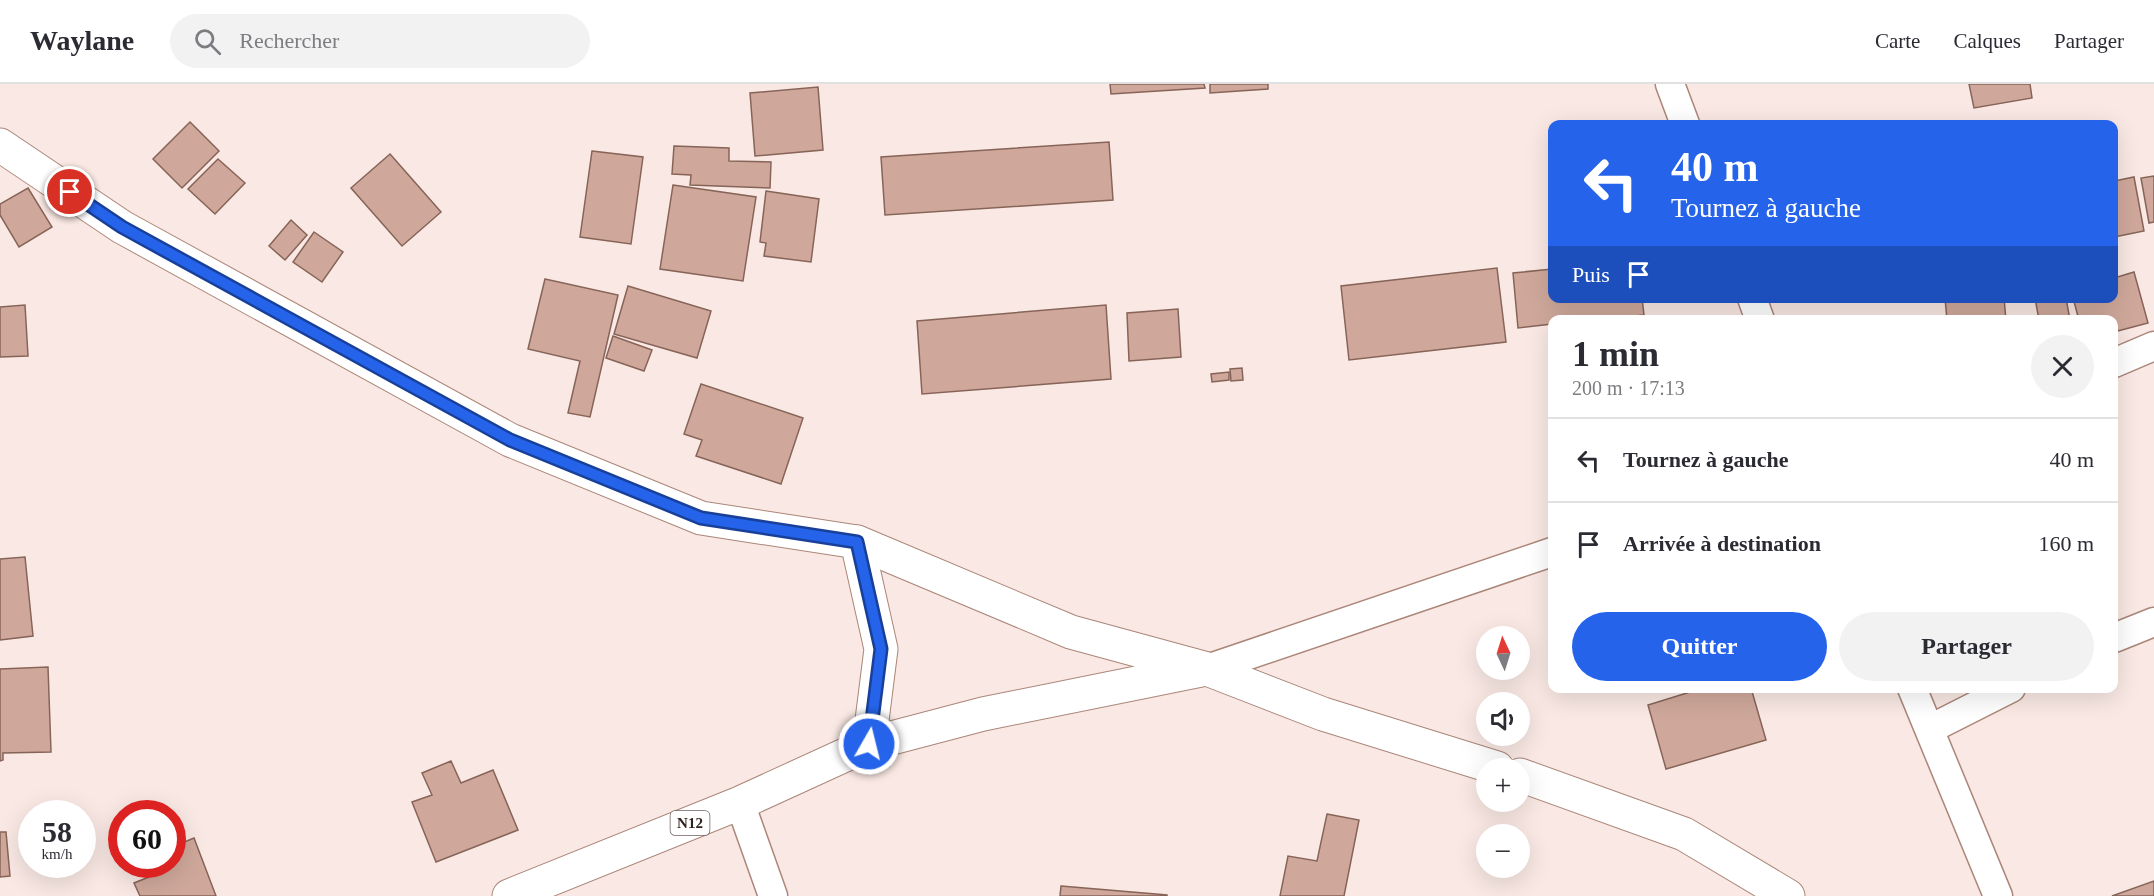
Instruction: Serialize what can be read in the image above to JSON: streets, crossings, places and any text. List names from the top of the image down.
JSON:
{
  "streets": {
    "main road": ["N12"]
  },
  "north": "top",
  "page": {
    "header": "Waylane",
    "search": "Rechercher",
    "nav": ["Carte", "Calques", "Partager"],
    "turn": ["40 m", "Tournez à gauche"],
    "then": "Puis",
    "heading": ["1 min", "200 m · 17:13"],
    "list": [
      {
        "name": "Tournez à gauche",
        "value": "40 m"
      },
      {
        "name": "Arrivée à destination",
        "value": "160 m"
      }
    ],
    "buttons": ["Quitter", "Partager"],
    "map_buttons": ["+", "−"],
    "speed": "58 km/h",
    "limit": "60"
  }
}
